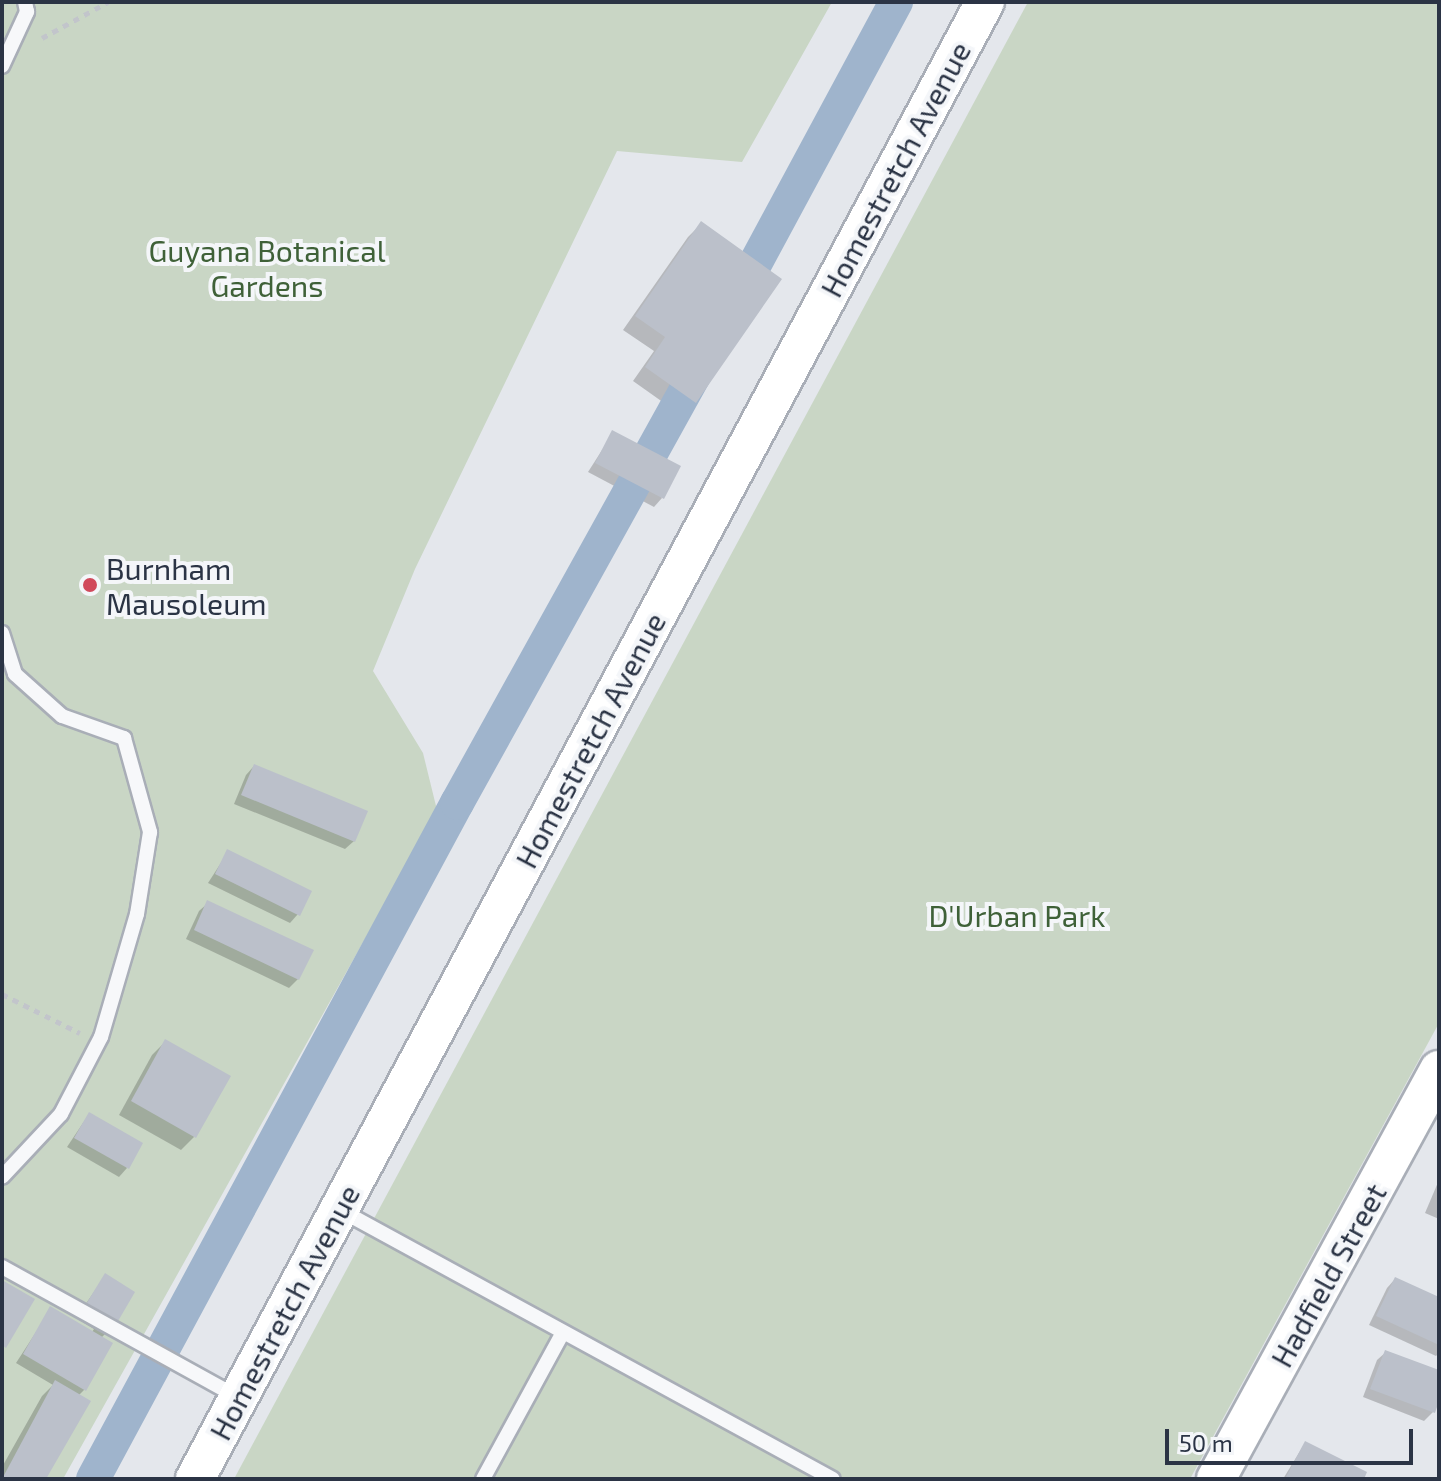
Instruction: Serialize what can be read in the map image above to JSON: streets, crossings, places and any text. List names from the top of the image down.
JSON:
{
  "streets": {
    "main road": ["Homestretch Avenue", "Hadfield Street"]
  },
  "parks": ["Guyana Botanical Gardens", "D'Urban Park"],
  "places": ["Burnham Mausoleum"],
  "scale_bar": "50 m"
}
